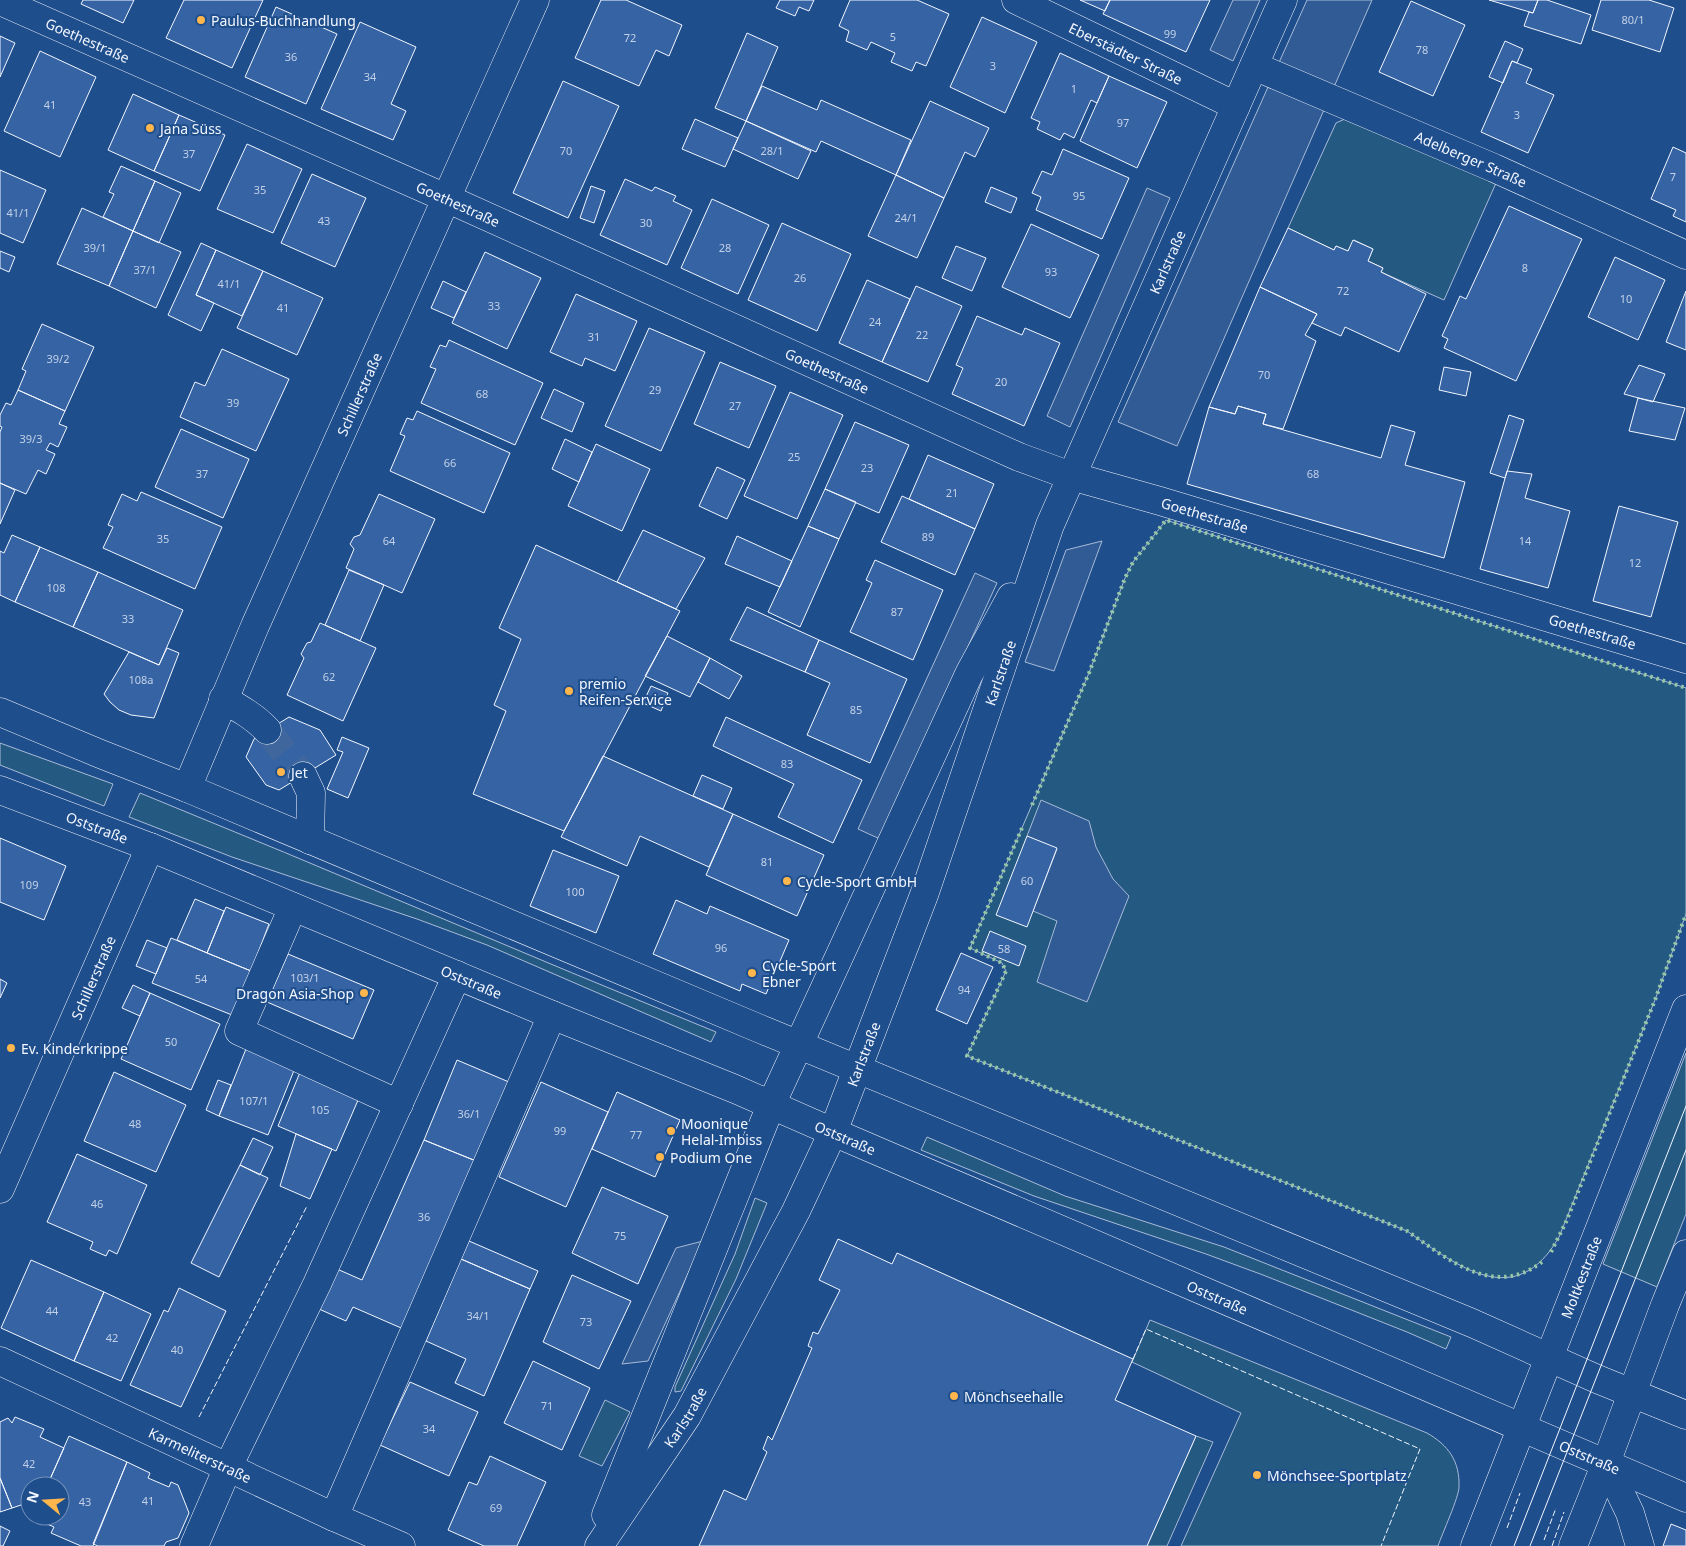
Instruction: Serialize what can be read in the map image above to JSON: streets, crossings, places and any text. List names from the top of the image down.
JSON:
{
  "streets": {
    "street": [
      "Goethestraße",
      "Eberstädter Straße",
      "Adelberger Straße",
      "Karlstraße",
      "Schillerstraße",
      "Oststraße",
      "Moltkestraße",
      "Karmeliterstraße"
    ]
  },
  "crossings": [
    ["Goethestraße", "Karlstraße"],
    ["Goethestraße", "Schillerstraße"],
    ["Eberstädter Straße", "Karlstraße"],
    ["Adelberger Straße", "Karlstraße"],
    ["Karlstraße", "Oststraße"],
    ["Schillerstraße", "Oststraße"],
    ["Oststraße", "Moltkestraße"]
  ],
  "places": [
    "Paulus-Buchhandlung",
    "Jana Süss",
    "premio Reifen-Service",
    "Jet",
    "Cycle-Sport GmbH",
    "Cycle-Sport Ebner",
    "Dragon Asia-Shop",
    "Ev. Kinderkrippe",
    "Moonique Helal-Imbiss",
    "Podium One",
    "Mönchseehalle",
    "Mönchsee-Sportplatz"
  ],
  "house_numbers": [
    "80/1",
    "99",
    "5",
    "72",
    "78",
    "36",
    "3",
    "34",
    "1",
    "41",
    "3",
    "97",
    "70",
    "28/1",
    "37",
    "7",
    "35",
    "95",
    "41/1",
    "24/1",
    "43",
    "30",
    "39/1",
    "28",
    "8",
    "37/1",
    "93",
    "26",
    "41/1",
    "72",
    "10",
    "33",
    "41",
    "24",
    "22",
    "31",
    "39/2",
    "70",
    "20",
    "29",
    "68",
    "39",
    "27",
    "39/3",
    "25",
    "66",
    "23",
    "37",
    "68",
    "21",
    "89",
    "35",
    "64",
    "14",
    "12",
    "108",
    "87",
    "33",
    "62",
    "108a",
    "85",
    "83",
    "81",
    "60",
    "109",
    "100",
    "96",
    "58",
    "103/1",
    "54",
    "94",
    "50",
    "107/1",
    "105",
    "36/1",
    "48",
    "99",
    "77",
    "46",
    "36",
    "75",
    "44",
    "34/1",
    "73",
    "42",
    "40",
    "71",
    "34",
    "42",
    "41",
    "43",
    "69"
  ],
  "north": "left"
}
